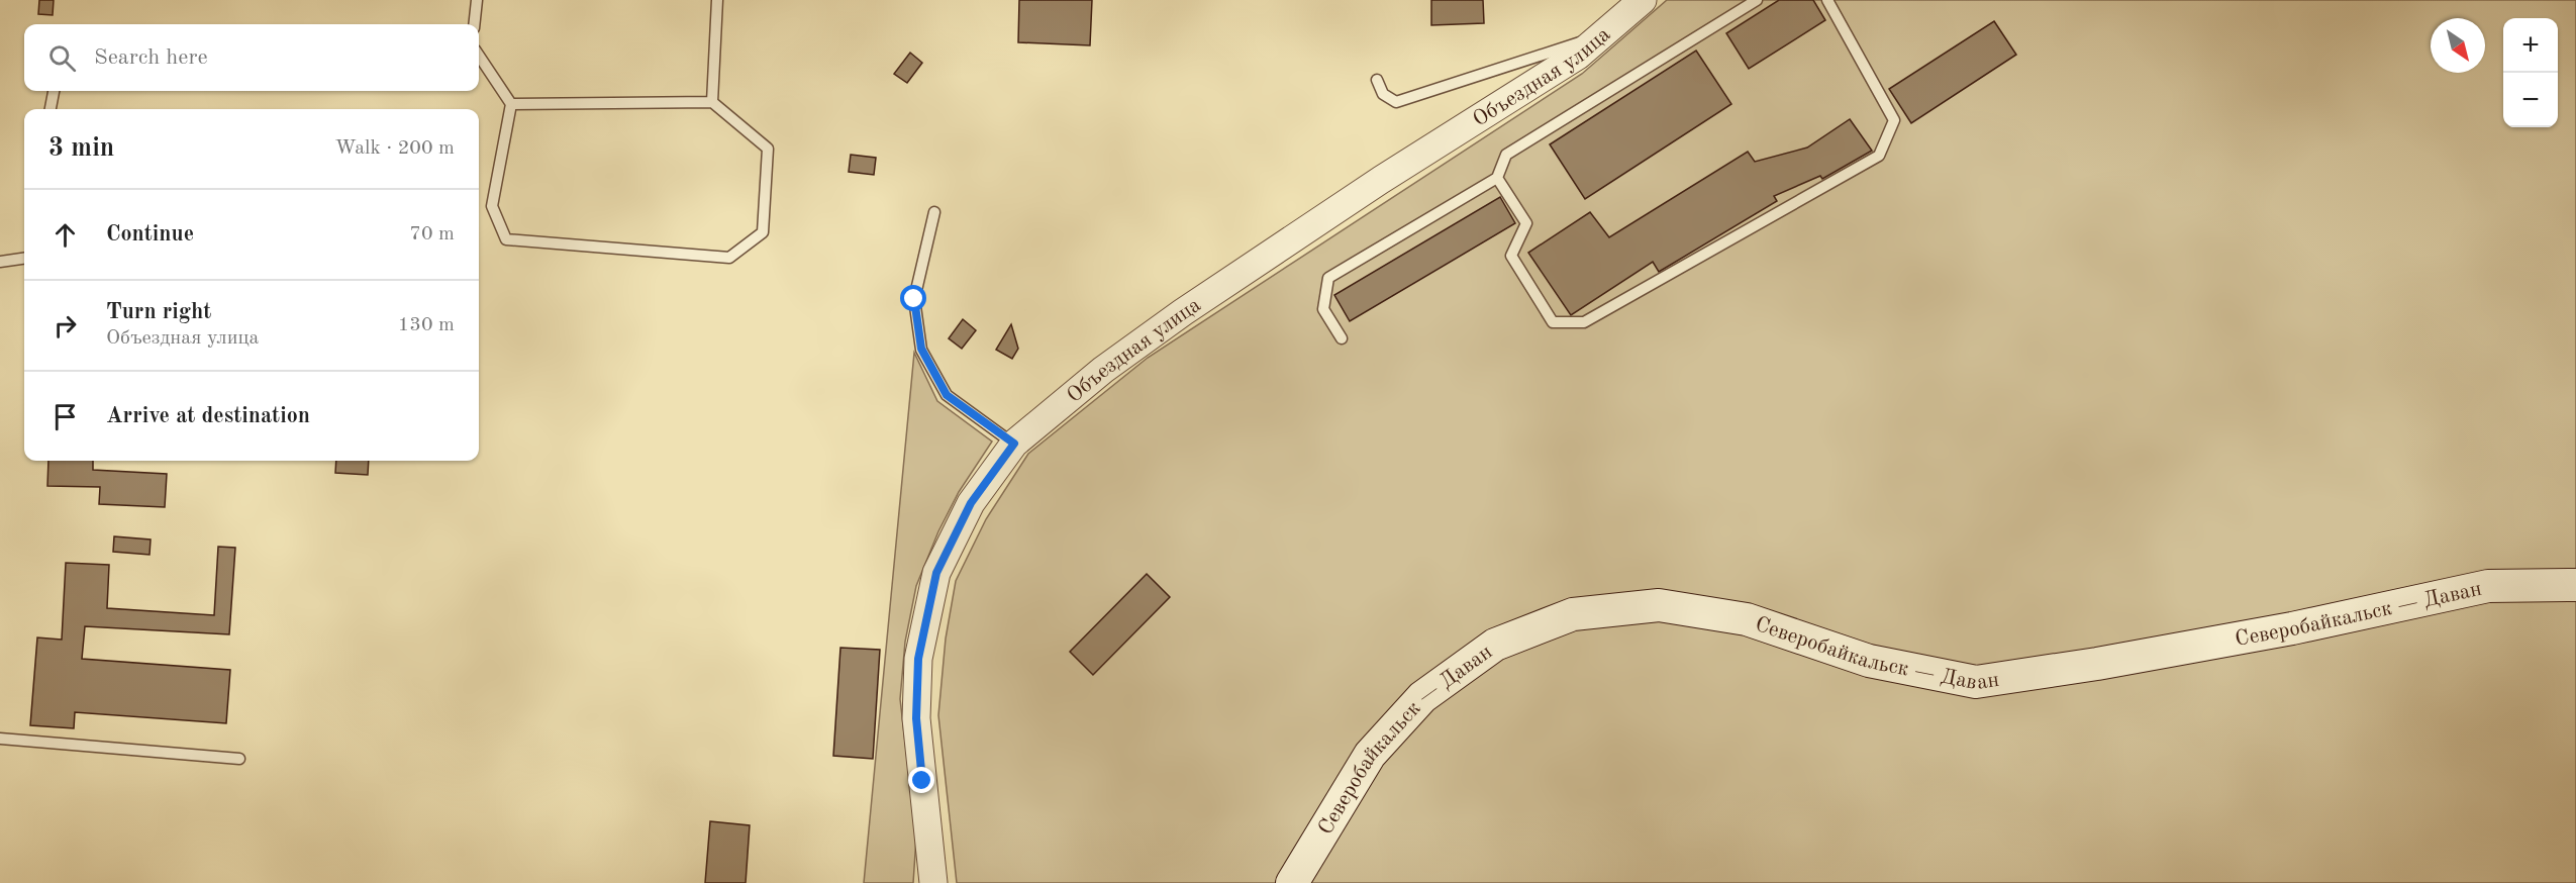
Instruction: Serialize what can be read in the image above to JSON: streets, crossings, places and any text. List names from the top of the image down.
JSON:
{
  "streets": {
    "main road": ["Северобайкальск — Даван"],
    "street": ["Объездная улица"]
  },
  "north": "bottom right",
  "page": {
    "map_buttons": ["+", "−"],
    "search": "Search here",
    "heading": ["3 min", "Walk · 200 m"],
    "list": [
      ["Continue", "70 m"],
      ["Turn right", "Объездная улица", "130 m"],
      "Arrive at destination"
    ]
  }
}
